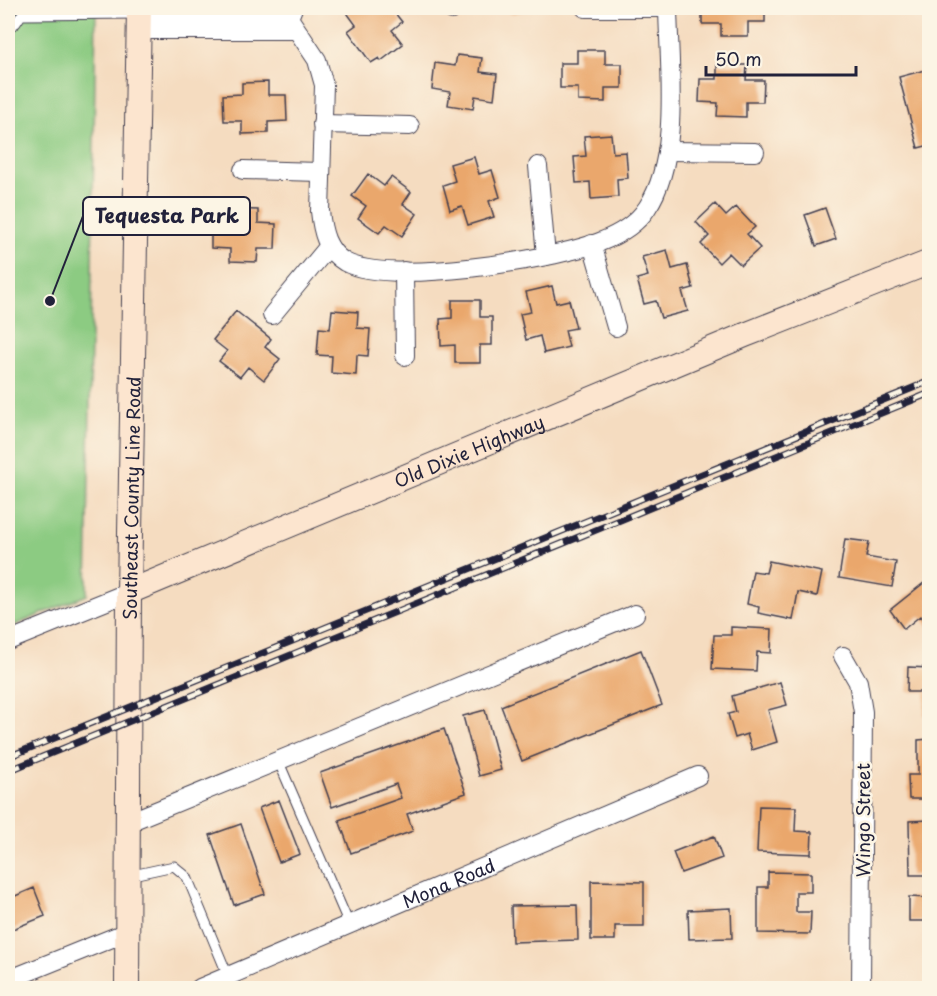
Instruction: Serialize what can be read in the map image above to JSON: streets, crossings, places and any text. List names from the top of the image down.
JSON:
{
  "streets": {
    "street": [
      "Old Dixie Highway",
      "Southeast County Line Road",
      "Wingo Street",
      "Mona Road"
    ]
  },
  "crossings": [
    ["Old Dixie Highway", "Southeast County Line Road"]
  ],
  "places": ["Tequesta Park"],
  "scale_bar": "50 m"
}
